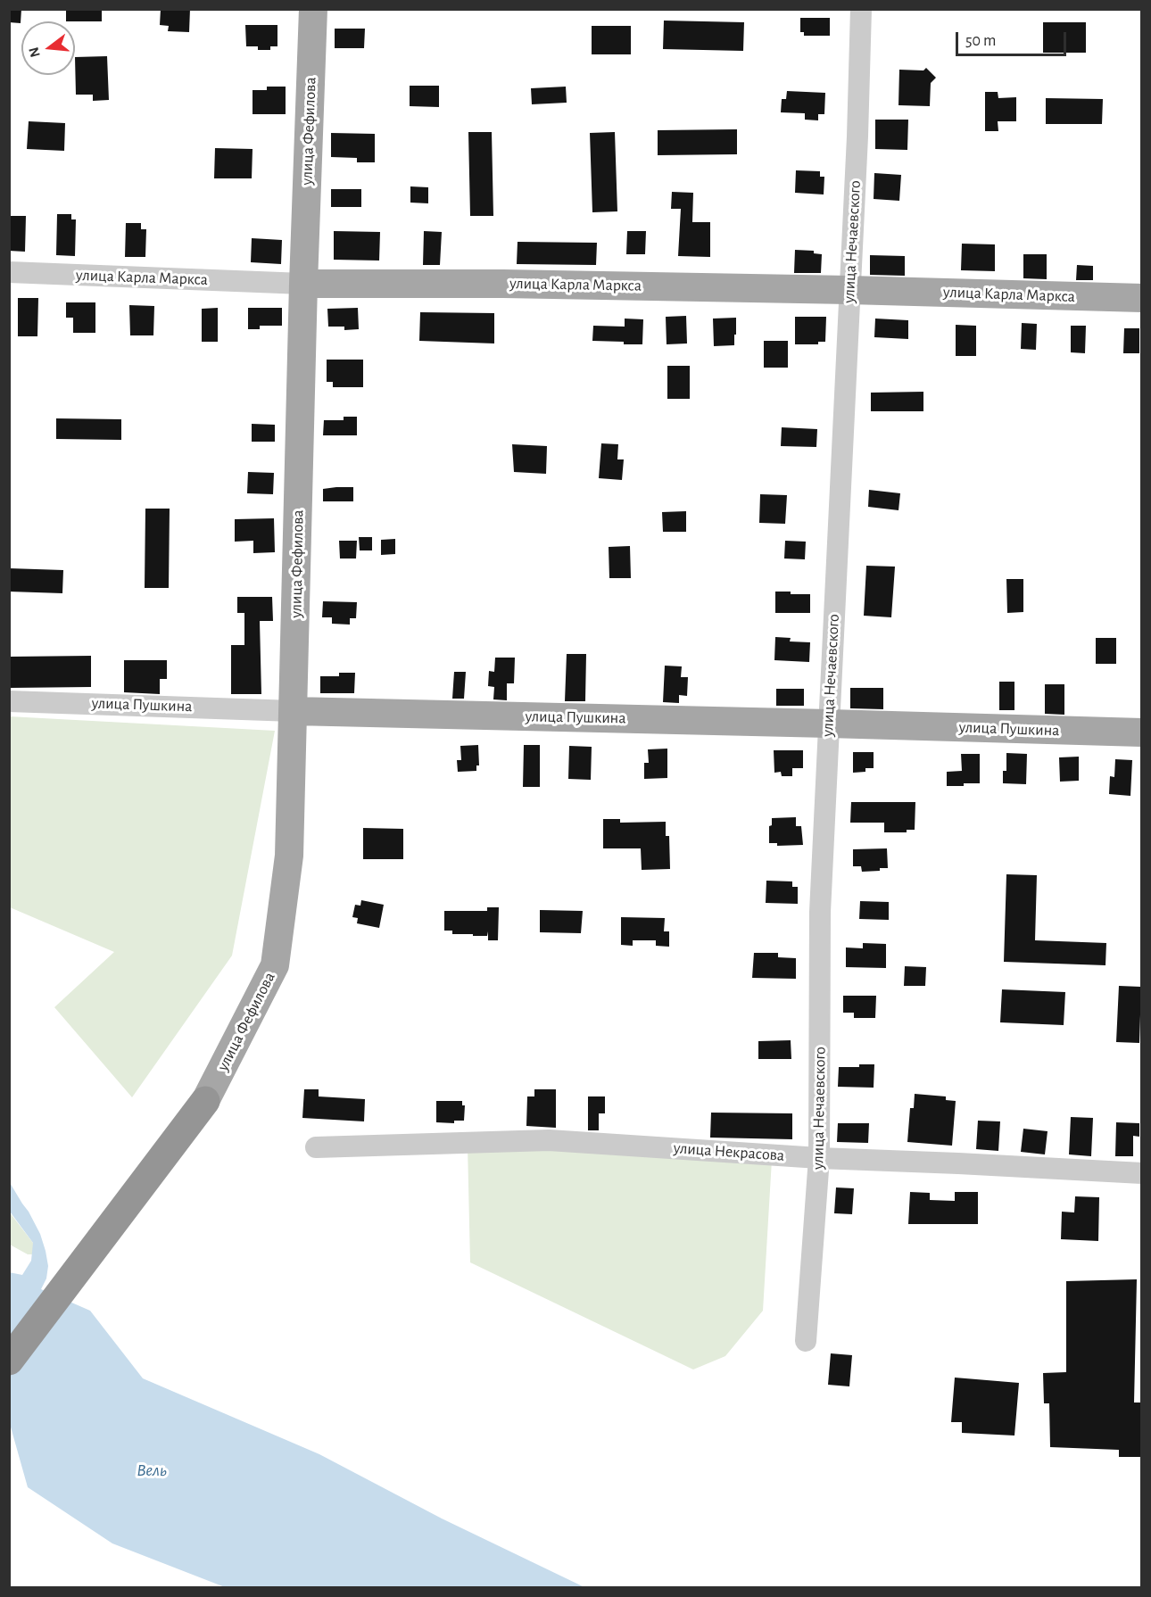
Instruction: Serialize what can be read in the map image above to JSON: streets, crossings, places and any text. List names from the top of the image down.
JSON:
{
  "streets": {
    "main road": ["улица Фефилова", "улица Карла Маркса", "улица Пушкина"],
    "street": ["улица Нечаевского", "улица Некрасова"]
  },
  "crossings": [
    ["улица Фефилова", "улица Карла Маркса"],
    ["улица Фефилова", "улица Пушкина"],
    ["улица Нечаевского", "улица Карла Маркса"],
    ["улица Нечаевского", "улица Пушкина"],
    ["улица Нечаевского", "улица Некрасова"]
  ],
  "water": ["Вель"],
  "scale_bar": "50 m",
  "north": "left"
}
